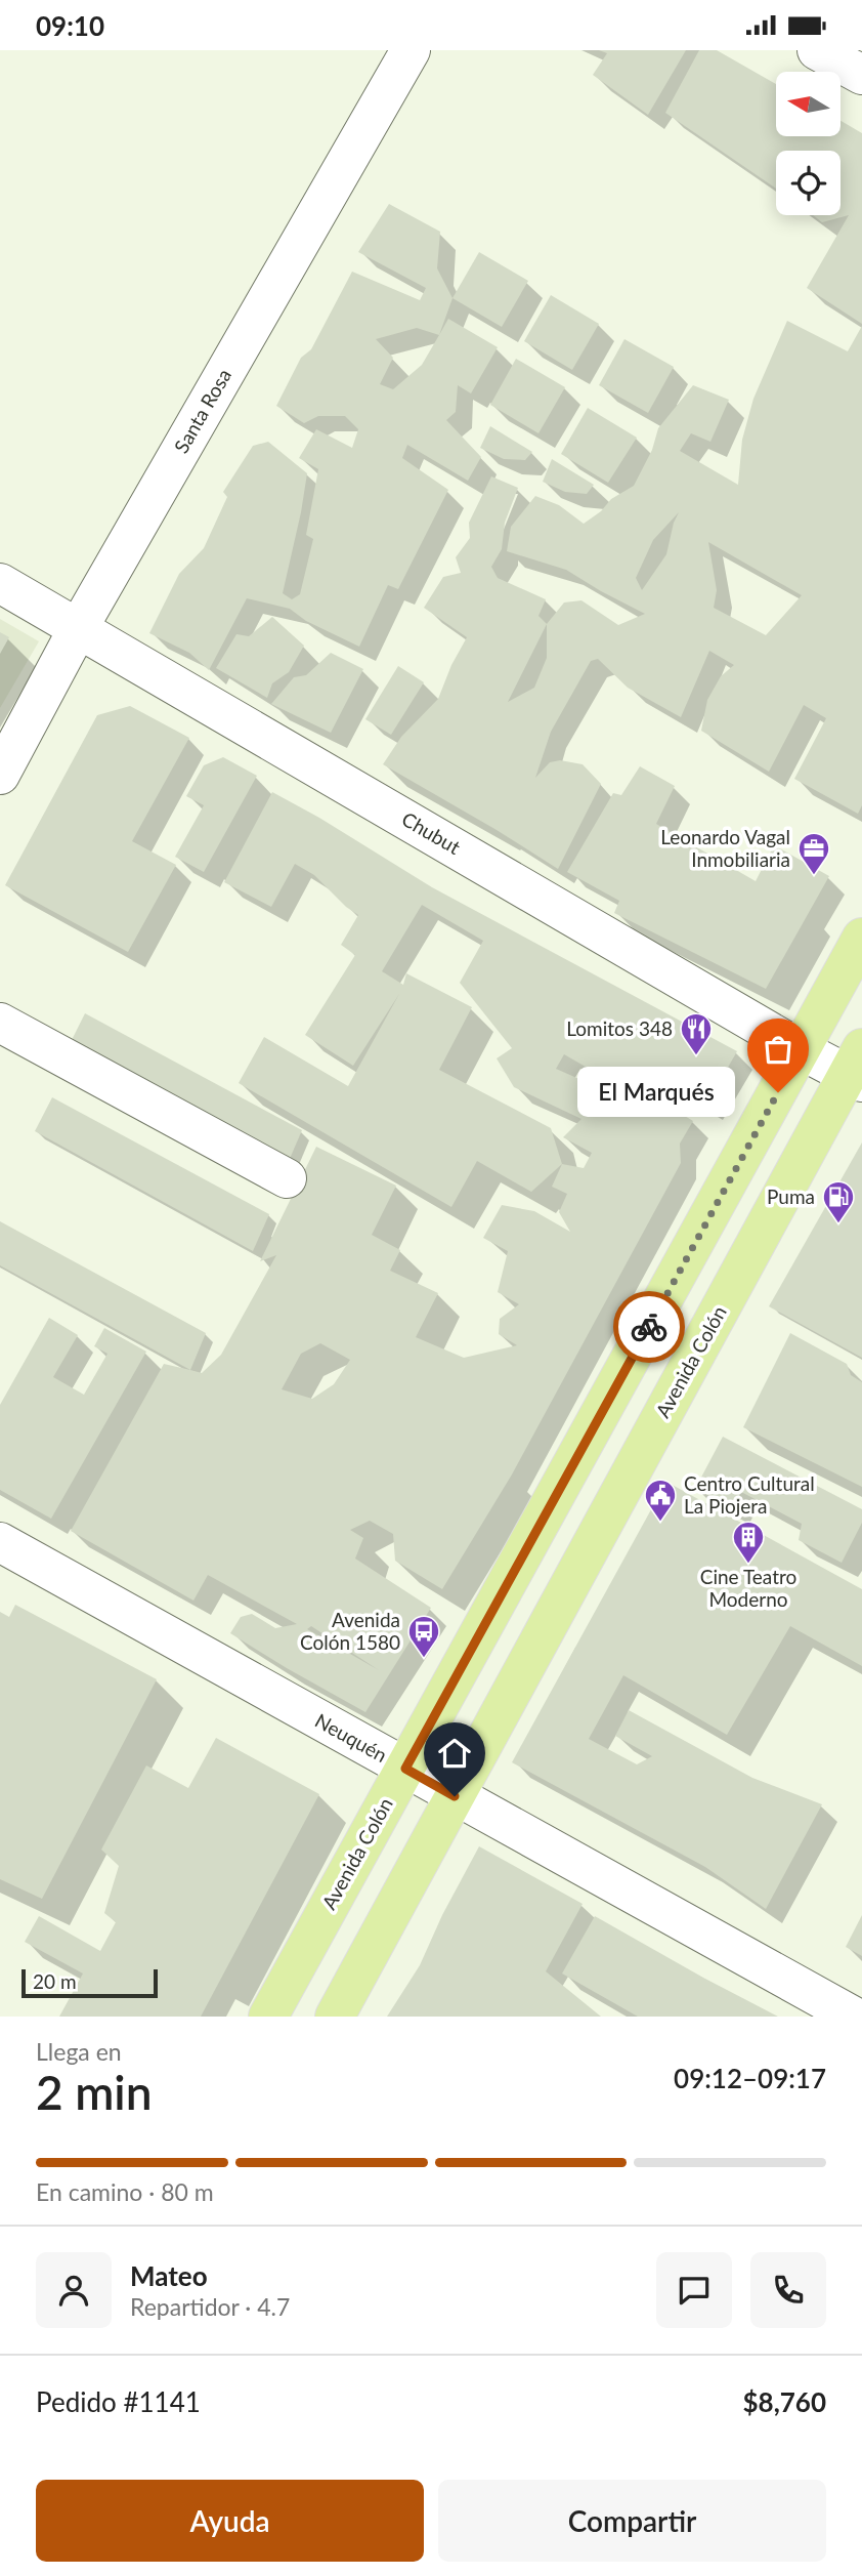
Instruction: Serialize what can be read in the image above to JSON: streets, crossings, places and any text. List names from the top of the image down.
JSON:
{
  "streets": {
    "main road": ["Avenida Colón"],
    "street": ["Santa Rosa", "Chubut", "Neuquén"]
  },
  "crossings": [
    ["Santa Rosa", "Chubut"],
    ["Chubut", "Avenida Colón"],
    ["Avenida Colón", "Neuquén"]
  ],
  "places": {
    "office": ["Leonardo Vagal Inmobiliaria"],
    "restaurant": ["Lomitos 348"],
    "other": ["El Marqués"],
    "fuel station": ["Puma"],
    "public building": ["Centro Cultural La Piojera"],
    "building": ["Cine Teatro Moderno"],
    "bus stop": ["Avenida Colón 1580"]
  },
  "scale_bar": "20 m",
  "north": "left",
  "page": {
    "status": "09:10",
    "bubble": "El Marqués",
    "scale": "20 m",
    "heading": ["2 min", "Llega en", "09:12–09:17"],
    "panel": [
      "Mateo",
      "Repartidor · 4.7",
      "Pedido #1141",
      "$8,760"
    ],
    "bar": "En camino · 80 m",
    "buttons": ["Ayuda", "Compartir"]
  }
}
